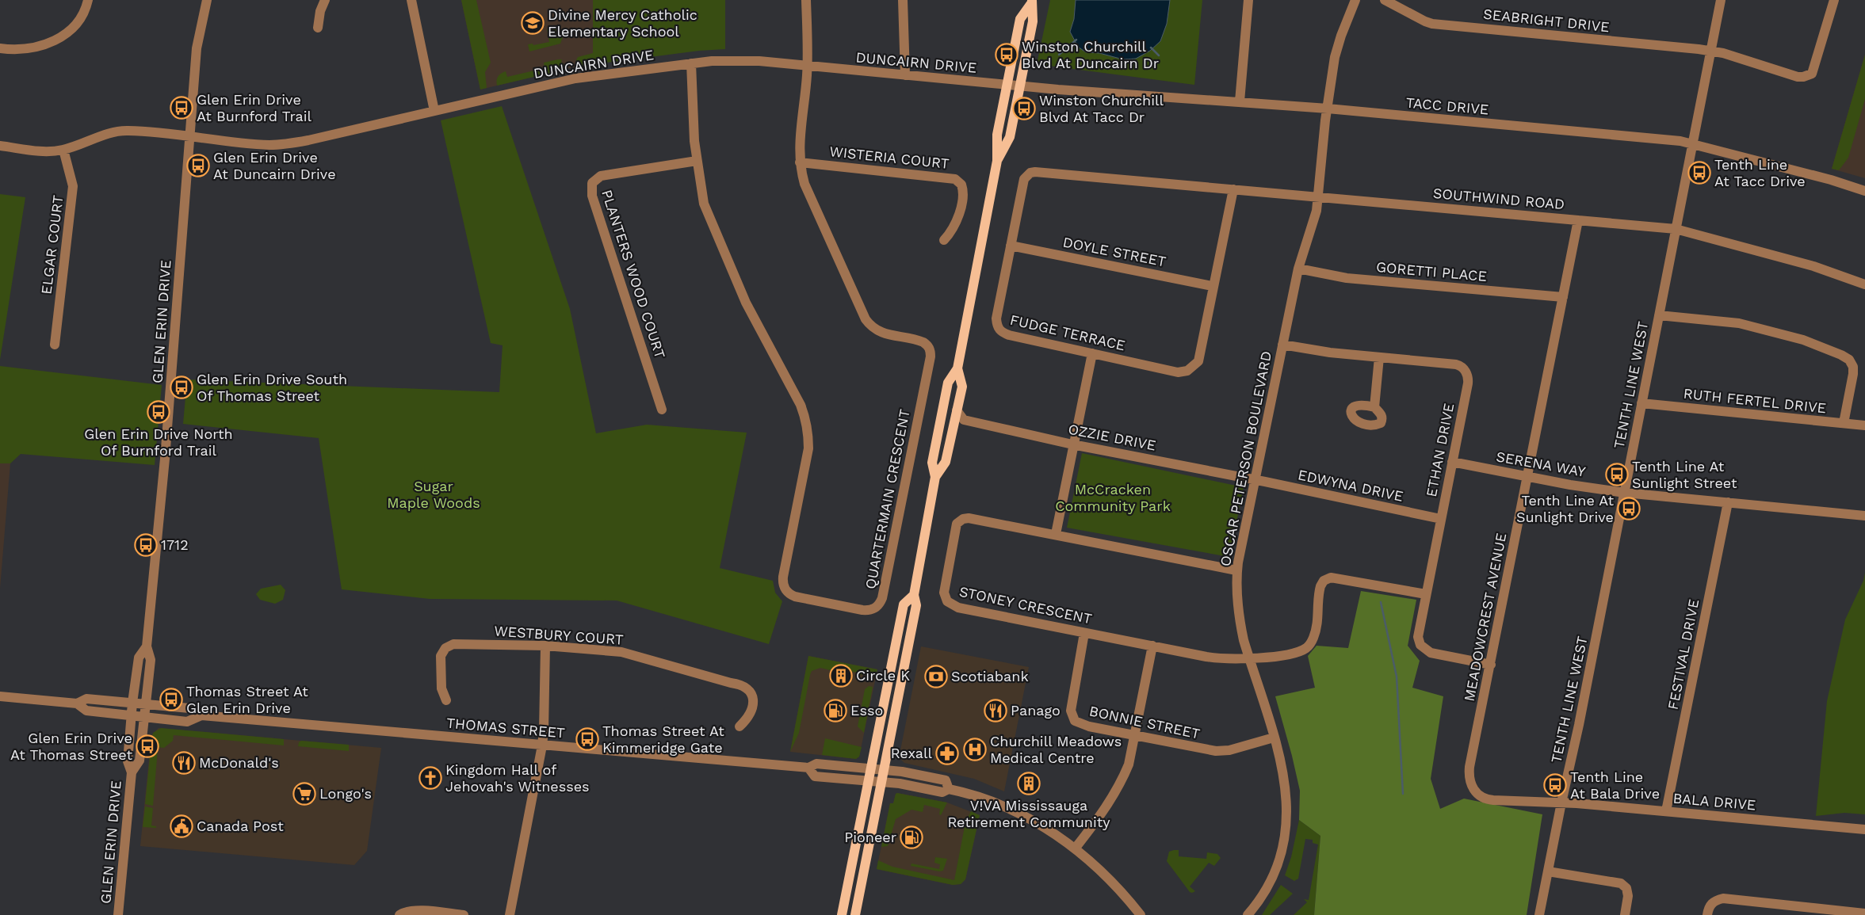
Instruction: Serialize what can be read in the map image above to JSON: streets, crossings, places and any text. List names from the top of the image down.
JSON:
{
  "streets": {
    "street": [
      "SEABRIGHT DRIVE",
      "DUNCAIRN DRIVE",
      "TACC DRIVE",
      "WISTERIA COURT",
      "SOUTHWIND ROAD",
      "ELGAR COURT",
      "DOYLE STREET",
      "GORETTI PLACE",
      "PLANTERS WOOD COURT",
      "GLEN ERIN DRIVE",
      "FUDGE TERRACE",
      "TENTH LINE WEST",
      "RUTH FERTEL DRIVE",
      "OZZIE DRIVE",
      "ETHAN DRIVE",
      "OSCAR PETERSON BOULEVARD",
      "SERENA WAY",
      "EDWYNA DRIVE",
      "QUARTERMAIN CRESCENT",
      "STONEY CRESCENT",
      "MEADOWCREST AVENUE",
      "WESTBURY COURT",
      "FESTIVAL DRIVE",
      "BONNIE STREET",
      "THOMAS STREET",
      "BALA DRIVE"
    ]
  },
  "crossings": [
    ["SEABRIGHT DRIVE", "TENTH LINE WEST"],
    ["DUNCAIRN DRIVE", "TACC DRIVE"],
    ["DUNCAIRN DRIVE", "ELGAR COURT"],
    ["DUNCAIRN DRIVE", "GLEN ERIN DRIVE"],
    ["DUNCAIRN DRIVE", "QUARTERMAIN CRESCENT"],
    ["TACC DRIVE", "TENTH LINE WEST"],
    ["TACC DRIVE", "OSCAR PETERSON BOULEVARD"],
    ["WISTERIA COURT", "QUARTERMAIN CRESCENT"],
    ["SOUTHWIND ROAD", "FUDGE TERRACE"],
    ["SOUTHWIND ROAD", "TENTH LINE WEST"],
    ["SOUTHWIND ROAD", "OSCAR PETERSON BOULEVARD"],
    ["SOUTHWIND ROAD", "MEADOWCREST AVENUE"],
    ["DOYLE STREET", "FUDGE TERRACE"],
    ["GORETTI PLACE", "OSCAR PETERSON BOULEVARD"],
    ["GORETTI PLACE", "MEADOWCREST AVENUE"],
    ["PLANTERS WOOD COURT", "QUARTERMAIN CRESCENT"],
    ["GLEN ERIN DRIVE", "THOMAS STREET"],
    ["FUDGE TERRACE", "OSCAR PETERSON BOULEVARD"],
    ["TENTH LINE WEST", "RUTH FERTEL DRIVE"],
    ["TENTH LINE WEST", "SERENA WAY"],
    ["TENTH LINE WEST", "MEADOWCREST AVENUE"],
    ["TENTH LINE WEST", "BALA DRIVE"],
    ["OZZIE DRIVE", "OSCAR PETERSON BOULEVARD"],
    ["OZZIE DRIVE", "EDWYNA DRIVE"],
    ["ETHAN DRIVE", "OSCAR PETERSON BOULEVARD"],
    ["ETHAN DRIVE", "SERENA WAY"],
    ["ETHAN DRIVE", "EDWYNA DRIVE"],
    ["ETHAN DRIVE", "STONEY CRESCENT"],
    ["ETHAN DRIVE", "MEADOWCREST AVENUE"],
    ["OSCAR PETERSON BOULEVARD", "EDWYNA DRIVE"],
    ["OSCAR PETERSON BOULEVARD", "STONEY CRESCENT"],
    ["OSCAR PETERSON BOULEVARD", "BONNIE STREET"],
    ["SERENA WAY", "MEADOWCREST AVENUE"],
    ["SERENA WAY", "FESTIVAL DRIVE"],
    ["STONEY CRESCENT", "BONNIE STREET"],
    ["MEADOWCREST AVENUE", "BALA DRIVE"],
    ["FESTIVAL DRIVE", "BALA DRIVE"]
  ],
  "parks": ["Sugar Maple Woods", "McCracken Community Park"],
  "places": {
    "school or university": ["Divine Mercy Catholic Elementary School"],
    "bus stop": [
      "Winston Churchill Blvd At Duncairn Dr",
      "Glen Erin Drive At Burnford Trail",
      "Winston Churchill Blvd At Tacc Dr",
      "Glen Erin Drive At Duncairn Drive",
      "Tenth Line At Tacc Drive",
      "Glen Erin Drive South Of Thomas Street",
      "Glen Erin Drive North Of Burnford Trail",
      "Tenth Line At Sunlight Street",
      "Tenth Line At Sunlight Drive",
      "1712",
      "Thomas Street At Glen Erin Drive",
      "Thomas Street At Kimmeridge Gate",
      "Glen Erin Drive At Thomas Street",
      "Tenth Line At Bala Drive"
    ],
    "building": ["Circle K", "V!VA Mississauga Retirement Community"],
    "bank": ["Scotiabank"],
    "fuel station": ["Esso", "Pioneer"],
    "restaurant": ["Panago", "McDonald's"],
    "hospital": ["Churchill Meadows Medical Centre"],
    "pharmacy": ["Rexall"],
    "church": ["Kingdom Hall of Jehovah's Witnesses"],
    "supermarket": ["Longo's"],
    "public building": ["Canada Post"]
  }
}
